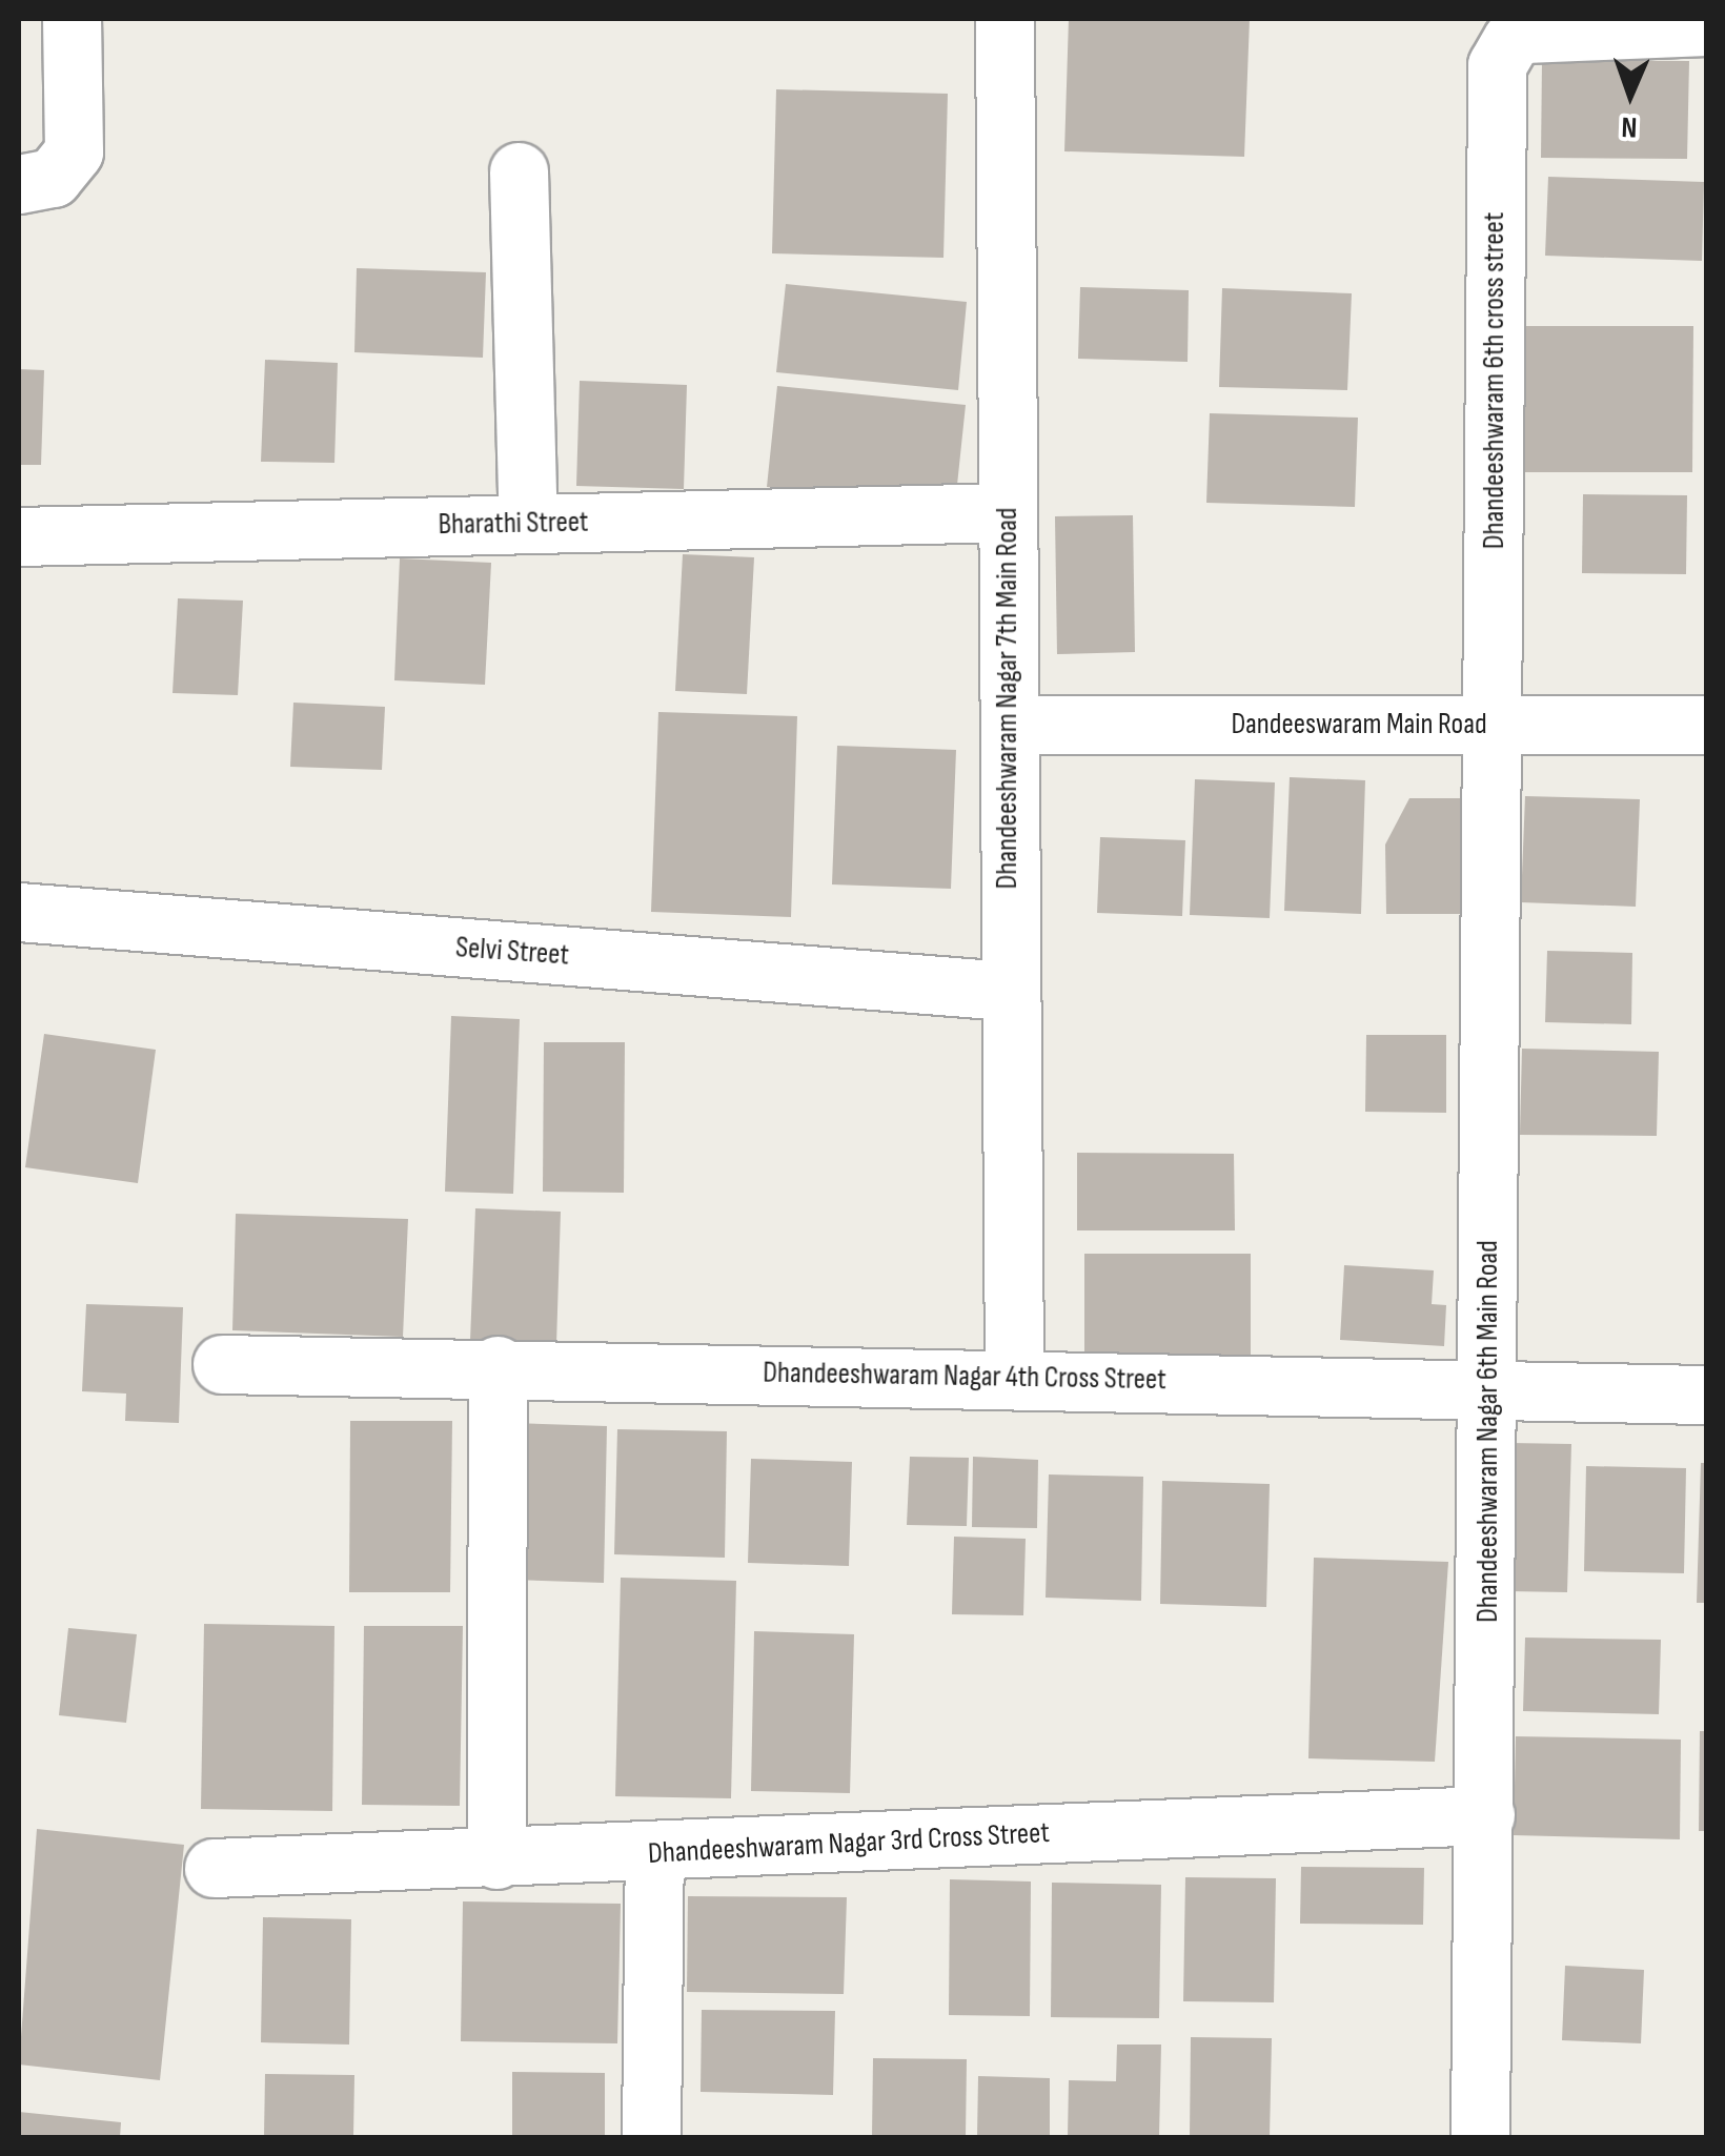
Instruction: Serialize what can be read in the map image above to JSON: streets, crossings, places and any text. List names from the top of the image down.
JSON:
{
  "streets": {
    "street": [
      "Dhandeeshwaram 6th cross street",
      "Bharathi Street",
      "Dhandeeshwaram Nagar 7th Main Road",
      "Dandeeswaram Main Road",
      "Selvi Street",
      "Dhandeeshwaram Nagar 4th Cross Street",
      "Dhandeeshwaram Nagar 6th Main Road",
      "Dhandeeshwaram Nagar 3rd Cross Street"
    ]
  },
  "crossings": [
    ["Dhandeeshwaram 6th cross street", "Dandeeswaram Main Road"],
    ["Dhandeeshwaram 6th cross street", "Dhandeeshwaram Nagar 6th Main Road"],
    ["Bharathi Street", "Dhandeeshwaram Nagar 7th Main Road"],
    ["Dhandeeshwaram Nagar 7th Main Road", "Dandeeswaram Main Road"],
    ["Dhandeeshwaram Nagar 7th Main Road", "Selvi Street"],
    ["Dhandeeshwaram Nagar 7th Main Road", "Dhandeeshwaram Nagar 4th Cross Street"],
    ["Dandeeswaram Main Road", "Dhandeeshwaram Nagar 6th Main Road"],
    ["Dhandeeshwaram Nagar 4th Cross Street", "Dhandeeshwaram Nagar 6th Main Road"],
    ["Dhandeeshwaram Nagar 6th Main Road", "Dhandeeshwaram Nagar 3rd Cross Street"]
  ],
  "north": "bottom"
}
